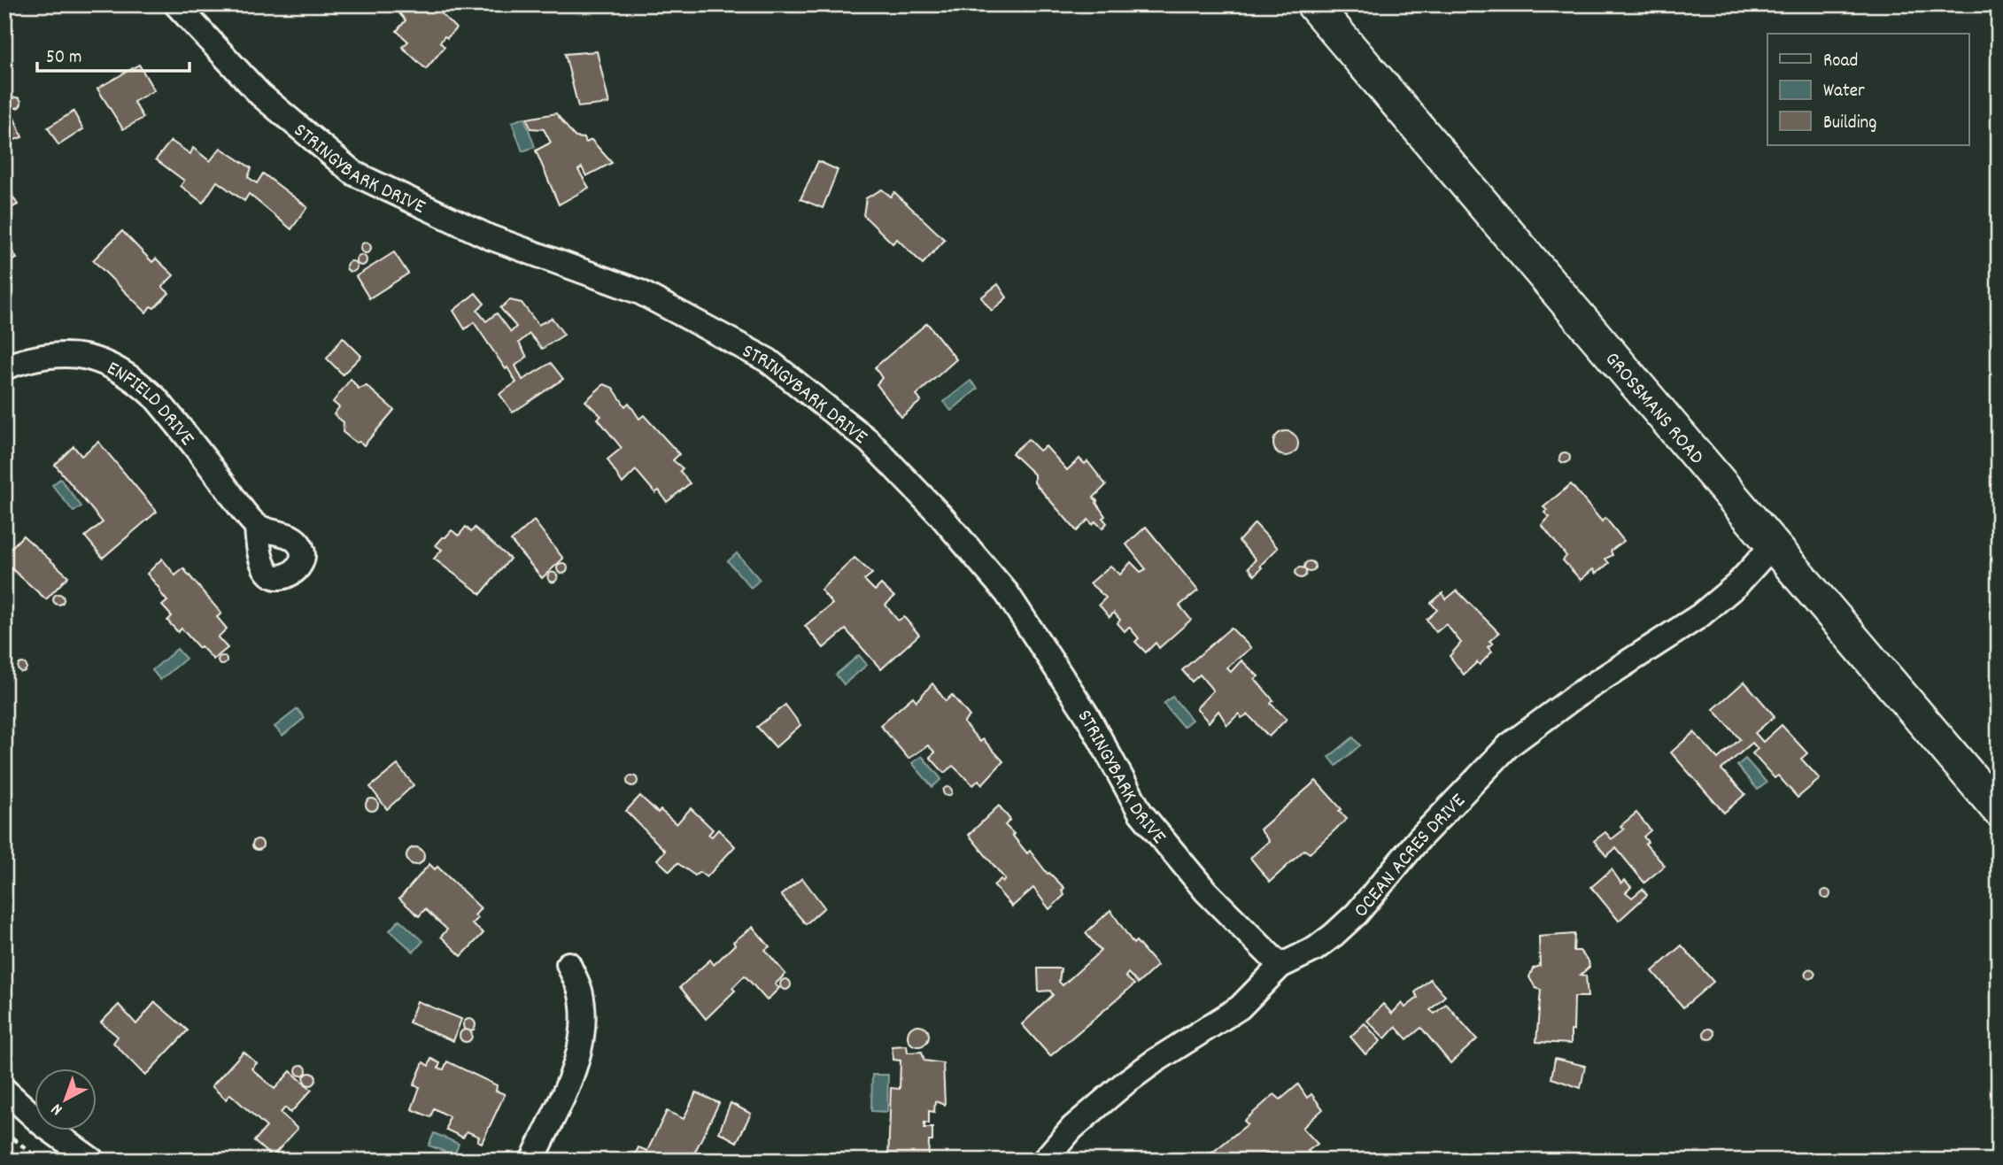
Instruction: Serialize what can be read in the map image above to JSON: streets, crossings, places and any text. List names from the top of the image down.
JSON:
{
  "streets": {
    "street": [
      "STRINGYBARK DRIVE",
      "ENFIELD DRIVE",
      "GROSSMANS ROAD",
      "OCEAN ACRES DRIVE"
    ]
  },
  "crossings": [
    ["STRINGYBARK DRIVE", "OCEAN ACRES DRIVE"],
    ["GROSSMANS ROAD", "OCEAN ACRES DRIVE"]
  ],
  "legend": ["Road", "Water", "Building"],
  "scale_bar": "50 m",
  "north": "bottom left"
}
